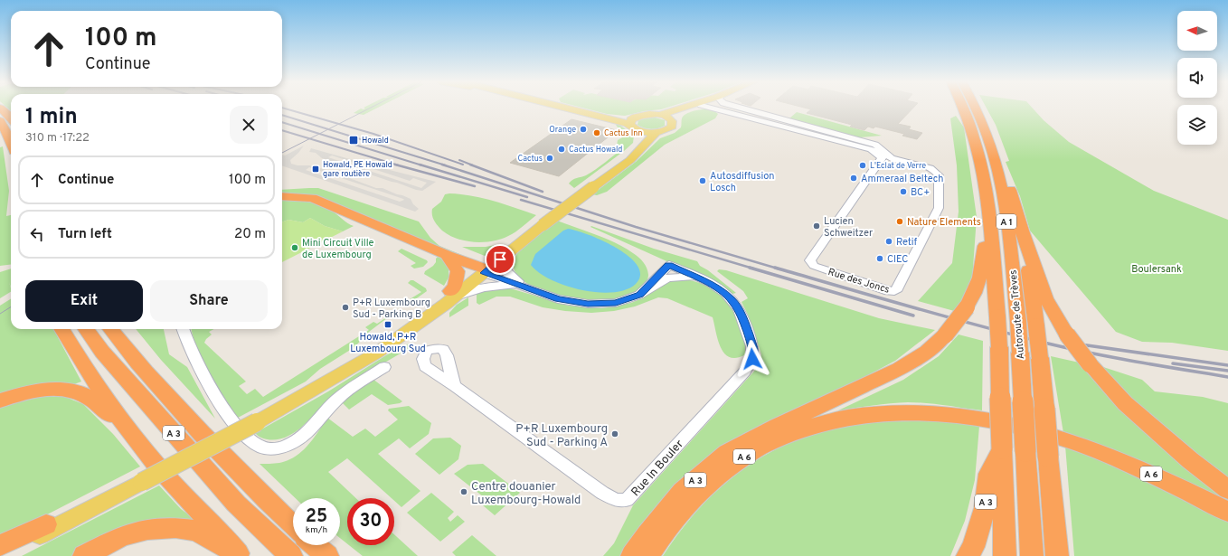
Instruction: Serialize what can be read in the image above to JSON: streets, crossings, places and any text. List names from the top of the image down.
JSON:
{
  "streets": {
    "highway": [
      "A 1",
      "Autoroute de Trèves",
      "A 3",
      "A 6"
    ],
    "street": ["Rue des Joncs", "Rue In Bouler"]
  },
  "crossings": [
    ["A 1", "Autoroute de Trèves"],
    ["Autoroute de Trèves", "A 3"]
  ],
  "parks": ["Boulersank"],
  "places": {
    "other": [
      "Orange",
      "Cactus Inn",
      "Cactus Howald",
      "Cactus",
      "L'Eclat de Verre",
      "Ammeraal Beltech",
      "Autosdiffusion Losch",
      "BC+",
      "Nature Elements",
      "Lucien Schweitzer",
      "Retif",
      "Mini Circuit Ville de Luxembourg",
      "CIEC",
      "P+R Luxembourg Sud - Parking B",
      "P+R Luxembourg Sud - Parking A",
      "Centre douanier Luxembourg-Howald"
    ],
    "transit": ["Howald", "Howald, PE Howald gare routière", "Howald, P+R Luxembourg Sud"]
  },
  "north": "left",
  "page": {
    "turn": ["100 m", "Continue"],
    "heading": ["1 min", "310 m · 17:22"],
    "list": [
      {
        "name": "Continue",
        "value": "100 m"
      },
      {
        "name": "Turn left",
        "value": "20 m"
      }
    ],
    "buttons": ["Exit", "Share"],
    "speed": "25 km/h",
    "limit": "30"
  }
}
